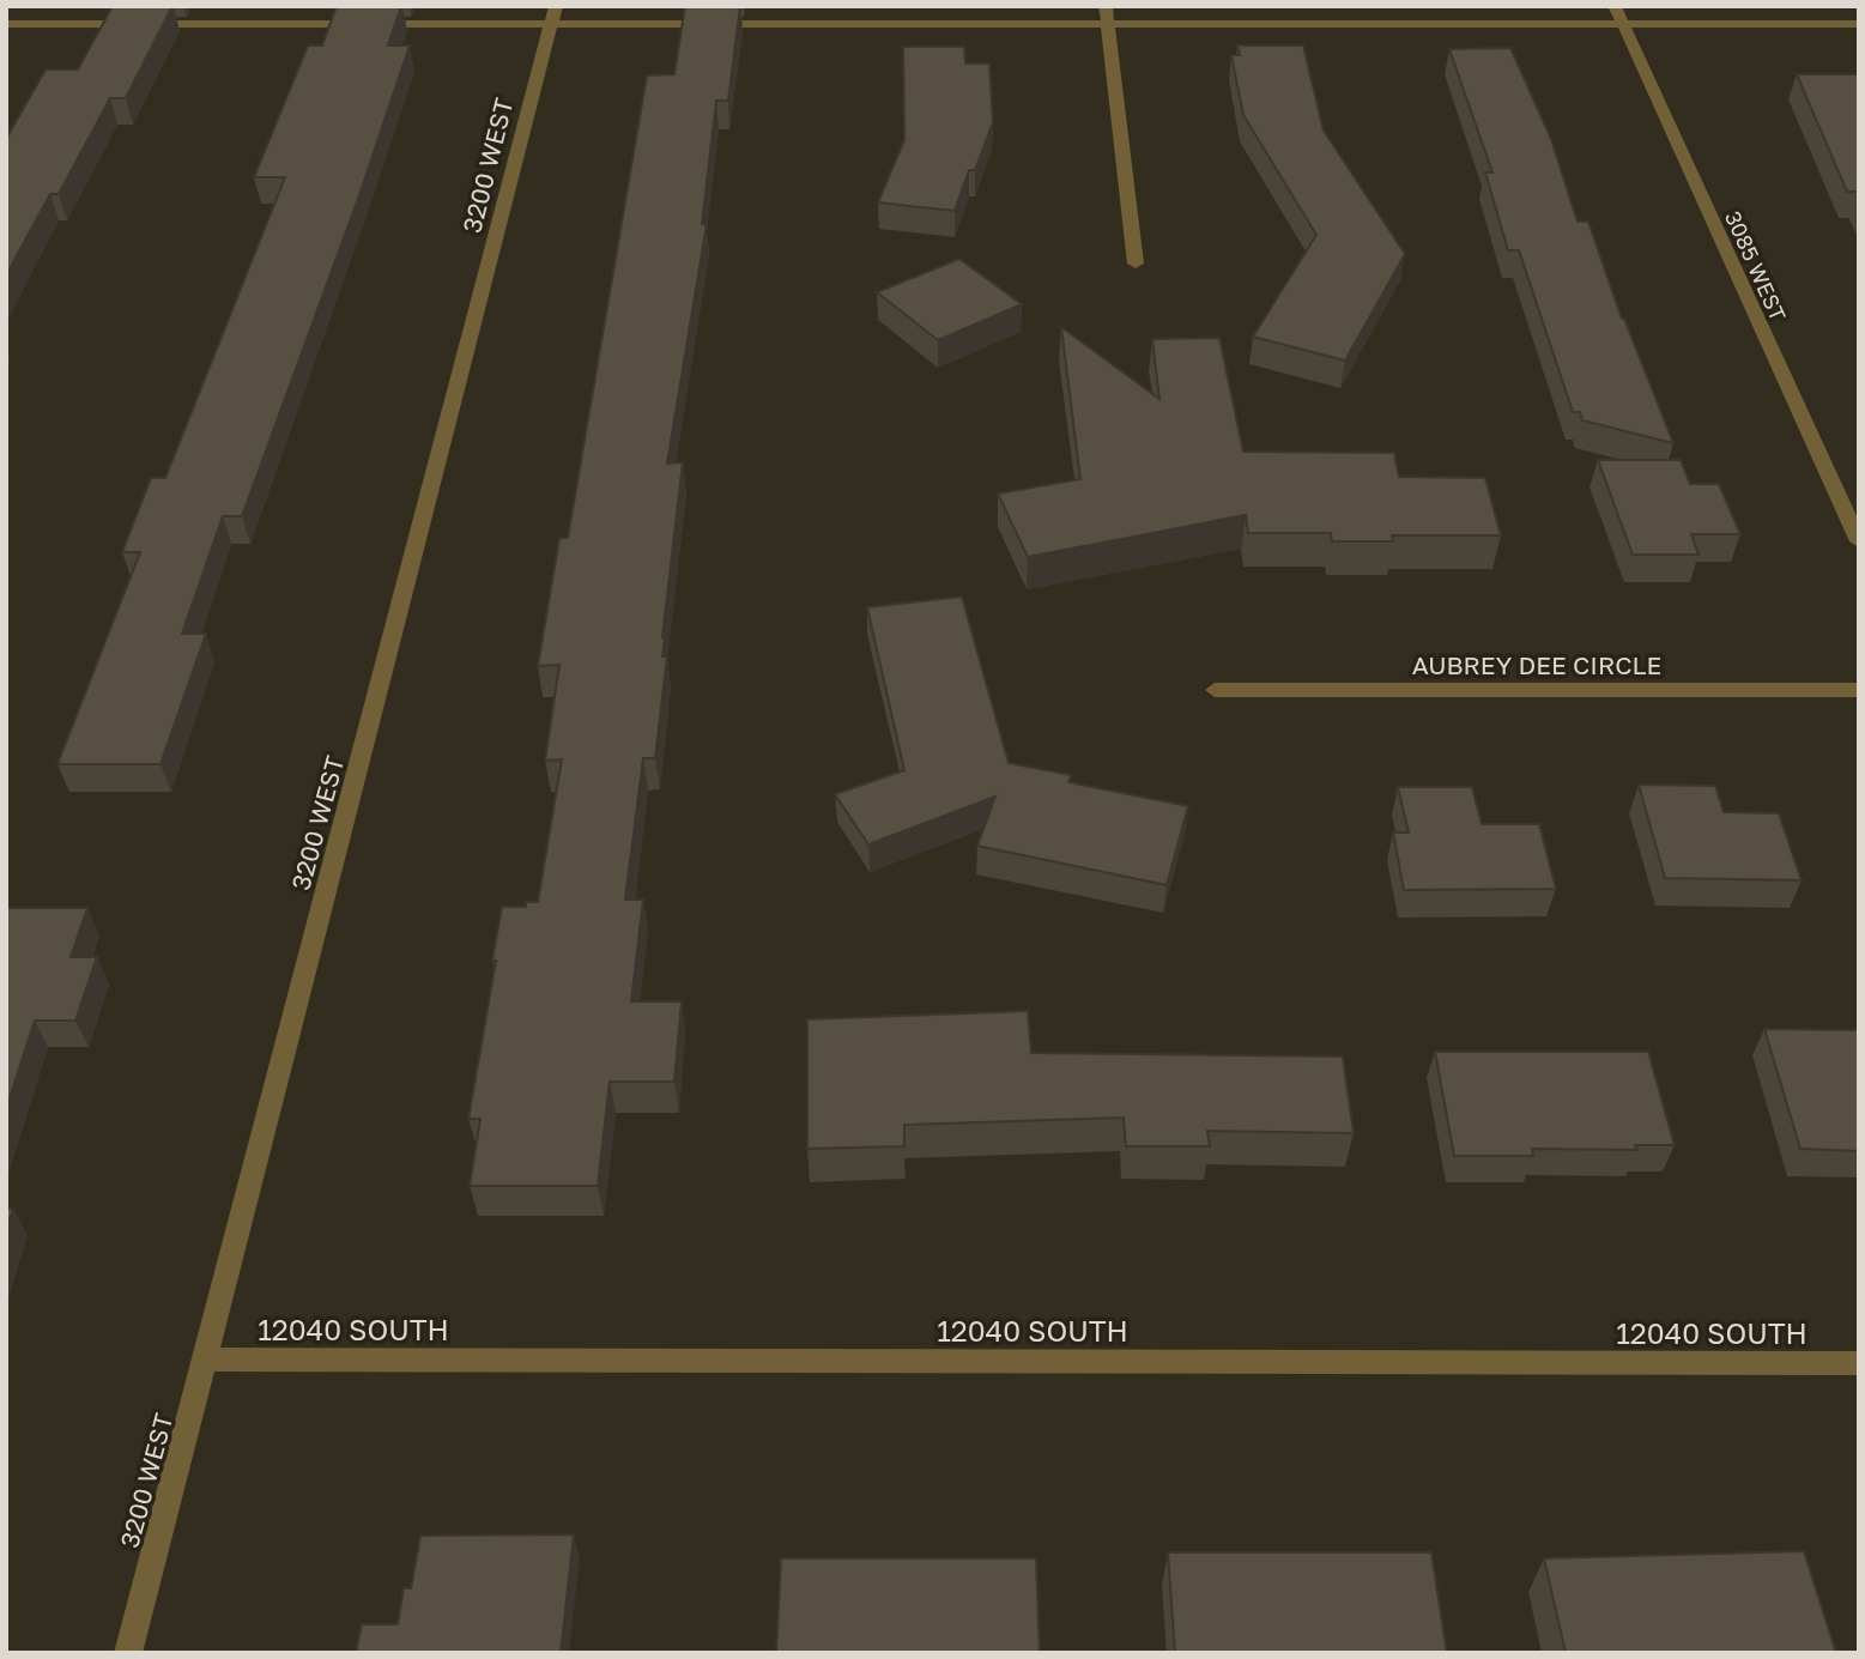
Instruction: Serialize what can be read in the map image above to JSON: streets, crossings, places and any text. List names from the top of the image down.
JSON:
{
  "streets": {
    "street": [
      "3200 WEST",
      "3085 WEST",
      "AUBREY DEE CIRCLE",
      "12040 SOUTH"
    ]
  },
  "crossings": [
    ["3200 WEST", "12040 SOUTH"]
  ]
}
